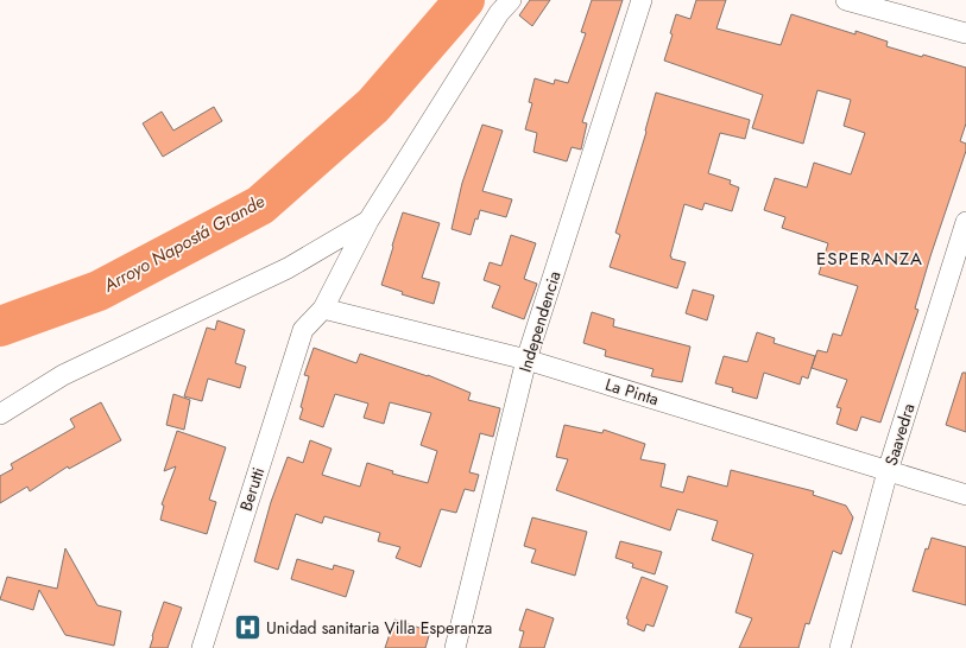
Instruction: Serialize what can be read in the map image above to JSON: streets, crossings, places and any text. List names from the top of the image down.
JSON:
{
  "streets": {
    "street": [
      "Independencia",
      "La Pinta",
      "Saavedra",
      "Berutti"
    ]
  },
  "crossings": [
    ["Independencia", "La Pinta"],
    ["La Pinta", "Saavedra"],
    ["La Pinta", "Berutti"]
  ],
  "districts": ["ESPERANZA"],
  "water": ["Arroyo Napostá Grande"],
  "places": {
    "hospital": ["Unidad sanitaria Villa Esperanza"]
  }
}
